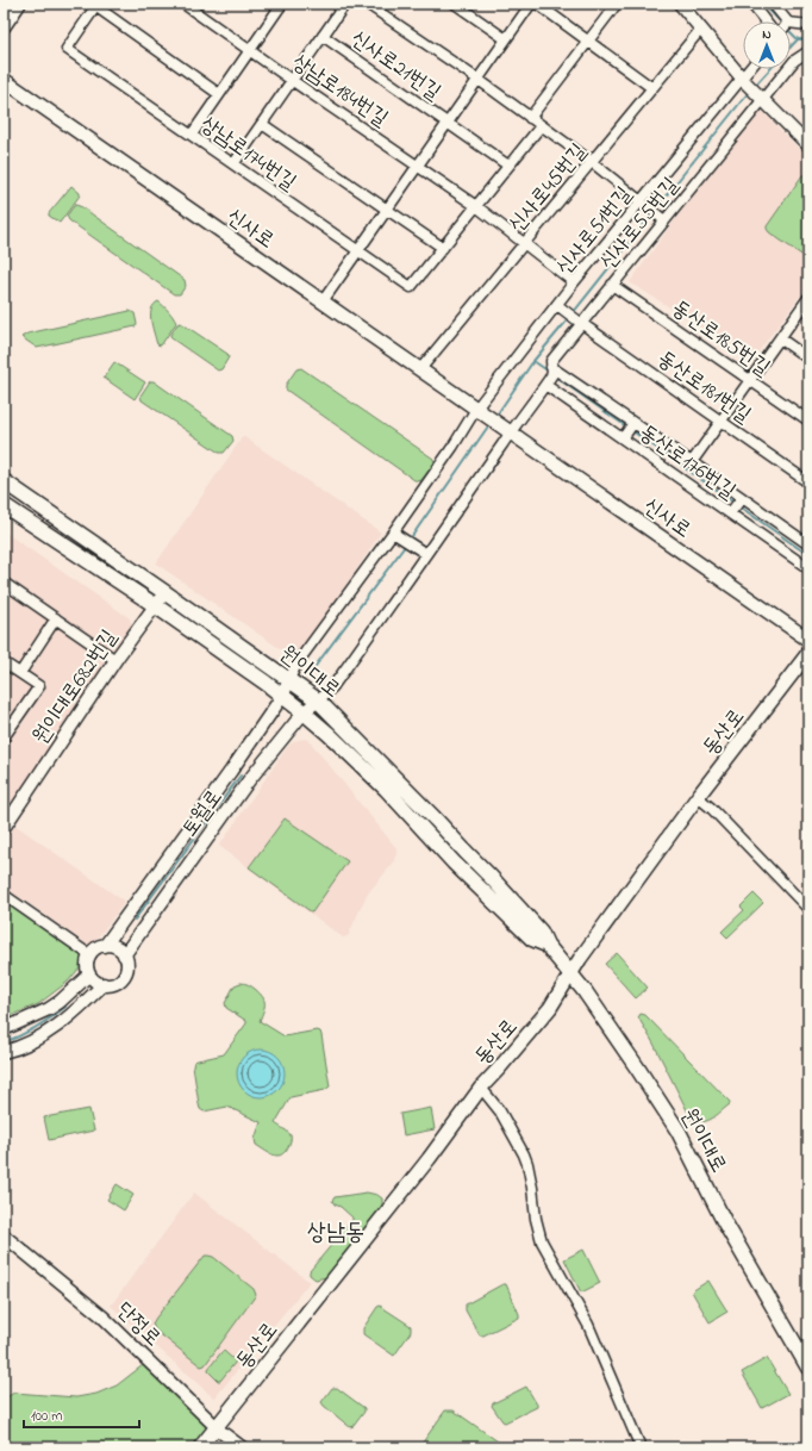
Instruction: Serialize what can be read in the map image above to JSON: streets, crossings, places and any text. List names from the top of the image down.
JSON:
{
  "streets": {
    "main road": ["신사로", "원이대로", "동산로"],
    "street": [
      "신사로21번길",
      "상남로184번길",
      "상남로174번길",
      "신사로45번길",
      "신사로55번길",
      "신사로51번길",
      "동산로185번길",
      "동산로181번길",
      "동산로176번길",
      "원이대로682번길",
      "토월로",
      "단정로"
    ]
  },
  "crossings": [
    ["신사로21번길", "상남로184번길"],
    ["신사로21번길", "상남로174번길"],
    ["상남로184번길", "신사로45번길"],
    ["상남로184번길", "신사로51번길"],
    ["신사로45번길", "신사로"],
    ["신사로55번길", "신사로"],
    ["신사로55번길", "동산로185번길"],
    ["신사로55번길", "동산로181번길"],
    ["신사로55번길", "동산로176번길"],
    ["신사로55번길", "원이대로"],
    ["신사로55번길", "토월로"],
    ["신사로", "신사로51번길"],
    ["신사로51번길", "동산로181번길"],
    ["신사로51번길", "원이대로"],
    ["신사로51번길", "토월로"],
    ["원이대로", "원이대로682번길"],
    ["원이대로", "동산로"],
    ["원이대로", "토월로"],
    ["동산로", "단정로"]
  ],
  "districts": ["상남동"],
  "scale_bar": "100 m",
  "north": "top"
}
